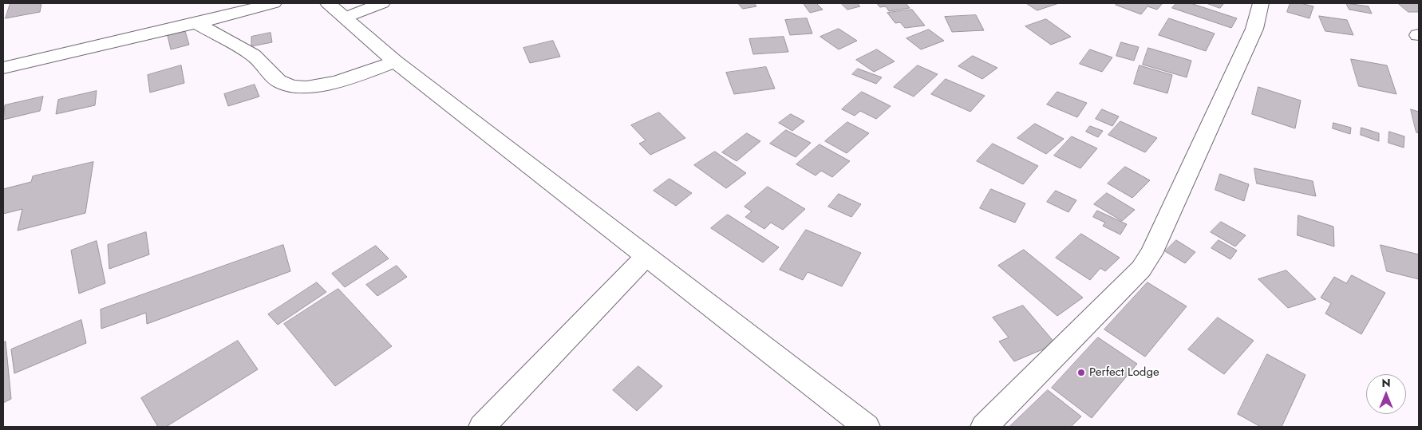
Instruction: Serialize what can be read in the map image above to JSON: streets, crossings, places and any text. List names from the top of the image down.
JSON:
{
  "places": ["Perfect Lodge"],
  "north": "top"
}
